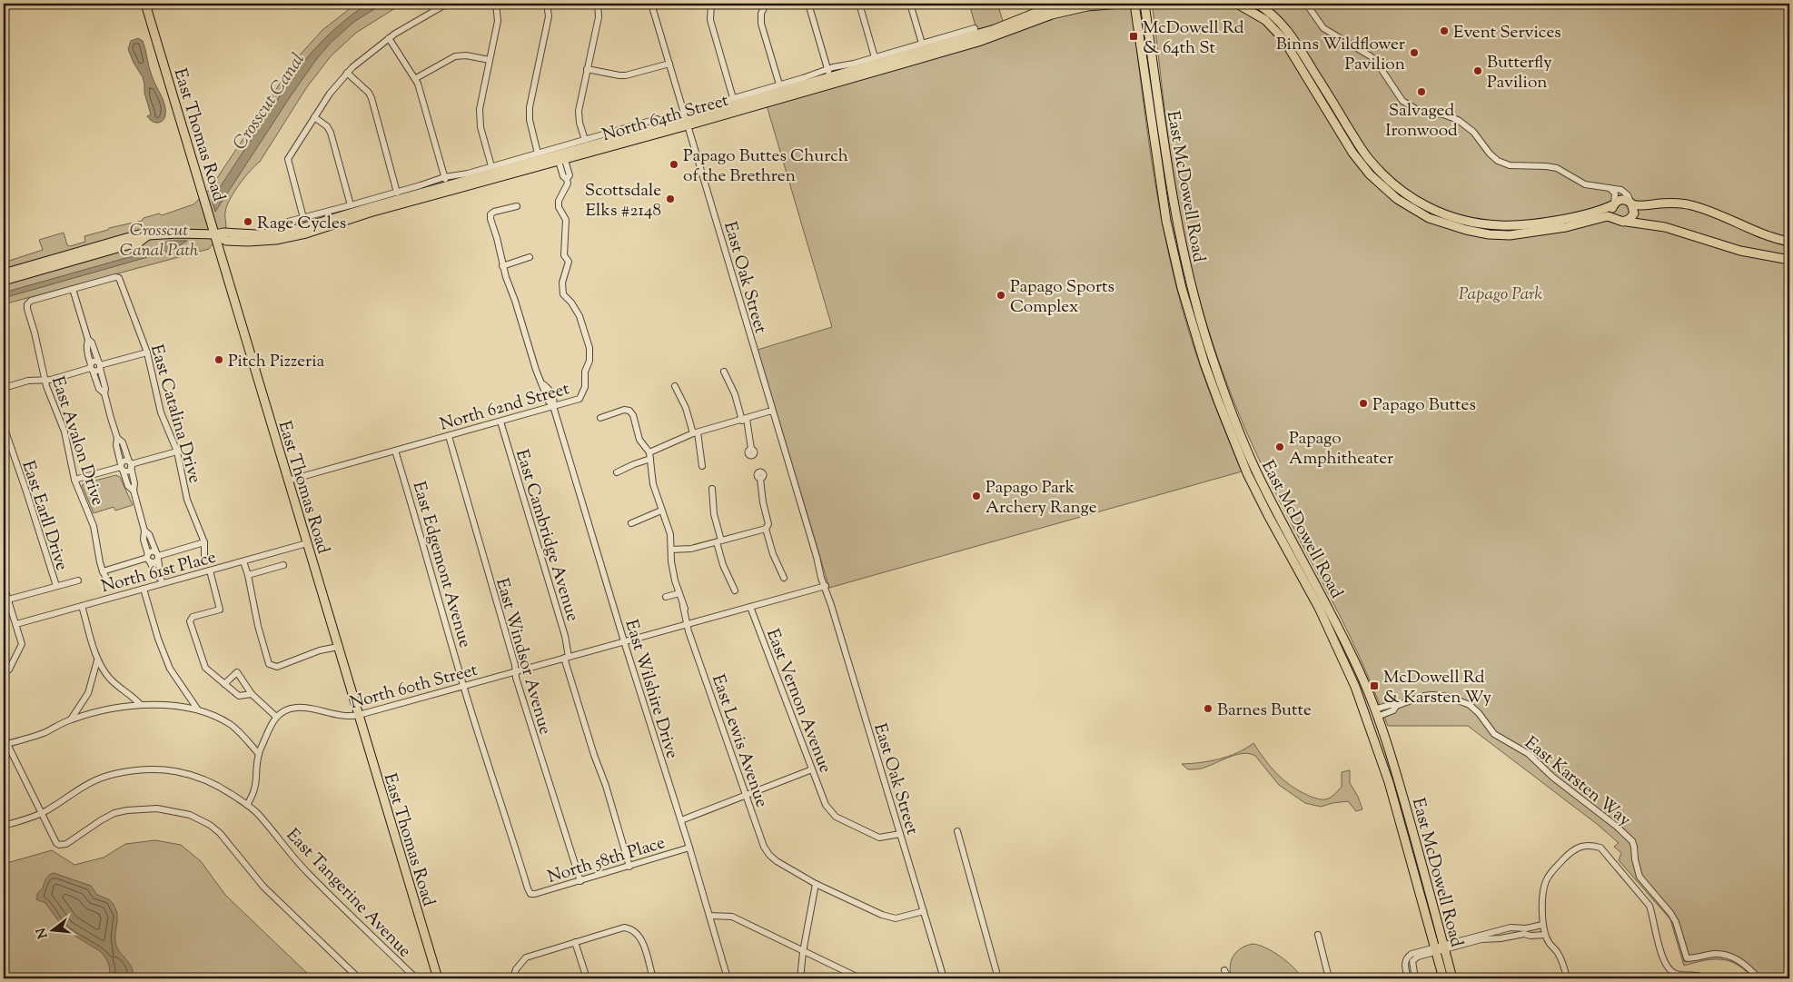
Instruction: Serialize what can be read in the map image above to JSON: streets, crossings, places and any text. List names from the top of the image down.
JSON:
{
  "streets": {
    "main road": ["North 64th Street", "East Thomas Road", "East McDowell Road"],
    "street": [
      "East Oak Street",
      "North 62nd Street",
      "East Catalina Drive",
      "East Avalon Drive",
      "East Earll Drive",
      "East Cambridge Avenue",
      "East Edgemont Avenue",
      "North 61st Place",
      "East Windsor Avenue",
      "North 60th Street",
      "East Wilshire Drive",
      "East Vernon Avenue",
      "East Lewis Avenue",
      "East Karsten Way",
      "North 58th Place",
      "East Tangerine Avenue"
    ]
  },
  "crossings": [
    ["North 64th Street", "East Thomas Road"],
    ["North 64th Street", "East Oak Street"],
    ["North 64th Street", "North 62nd Street"],
    ["East Thomas Road", "North 62nd Street"],
    ["East Thomas Road", "North 61st Place"],
    ["East Thomas Road", "North 60th Street"],
    ["East McDowell Road", "East Karsten Way"],
    ["East Oak Street", "North 60th Street"],
    ["East Oak Street", "East Vernon Avenue"],
    ["North 62nd Street", "East Cambridge Avenue"],
    ["North 62nd Street", "East Edgemont Avenue"],
    ["North 62nd Street", "East Windsor Avenue"],
    ["North 62nd Street", "East Wilshire Drive"],
    ["East Catalina Drive", "East Avalon Drive"],
    ["East Cambridge Avenue", "North 60th Street"],
    ["East Cambridge Avenue", "North 58th Place"],
    ["East Edgemont Avenue", "North 60th Street"],
    ["East Edgemont Avenue", "North 58th Place"],
    ["East Windsor Avenue", "North 60th Street"],
    ["East Windsor Avenue", "North 58th Place"],
    ["North 60th Street", "East Wilshire Drive"],
    ["North 60th Street", "East Vernon Avenue"],
    ["North 60th Street", "East Lewis Avenue"],
    ["East Wilshire Drive", "North 58th Place"],
    ["East Vernon Avenue", "North 58th Place"],
    ["East Lewis Avenue", "North 58th Place"]
  ],
  "water": ["Crosscut Canal"],
  "parks": ["Crosscut Canal Path", "Papago Park"],
  "places": {
    "other": [
      "Event Services",
      "Binns Wildflower Pavilion",
      "Butterfly Pavilion",
      "Salvaged Ironwood",
      "Papago Buttes Church of the Brethren",
      "Scottsdale Elks #2148",
      "Rage Cycles",
      "Papago Sports Complex",
      "Pitch Pizzeria",
      "Papago Buttes",
      "Papago Amphitheater",
      "Papago Park Archery Range",
      "Barnes Butte"
    ],
    "transit": ["McDowell Rd & 64th St", "McDowell Rd & Karsten Wy"]
  },
  "north": "left"
}
